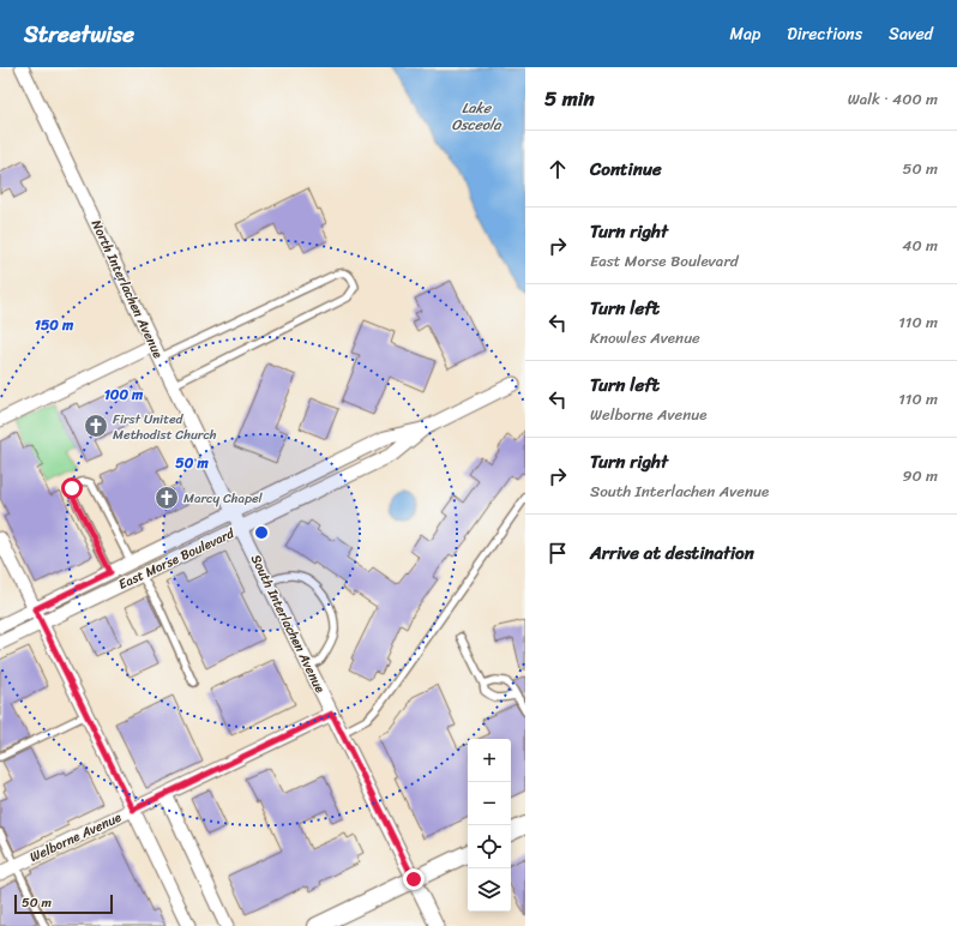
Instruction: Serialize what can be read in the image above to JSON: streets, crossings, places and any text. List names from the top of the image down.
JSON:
{
  "streets": {
    "street": [
      "North Interlachen Avenue",
      "East Morse Boulevard",
      "South Interlachen Avenue",
      "Welborne Avenue"
    ]
  },
  "crossings": [
    ["North Interlachen Avenue", "East Morse Boulevard"],
    ["North Interlachen Avenue", "South Interlachen Avenue"],
    ["East Morse Boulevard", "South Interlachen Avenue"],
    ["South Interlachen Avenue", "Welborne Avenue"]
  ],
  "water": ["Lake Osceola"],
  "places": {
    "church": ["First United Methodist Church", "Marcy Chapel"]
  },
  "scale_bar": "50 m",
  "page": {
    "header": "Streetwise",
    "nav": ["Map", "Directions", "Saved"],
    "heading": ["5 min", "Walk · 400 m"],
    "list": [
      ["Continue", "50 m"],
      ["Turn right", "East Morse Boulevard", "40 m"],
      ["Turn left", "Knowles Avenue", "110 m"],
      ["Turn left", "Welborne Avenue", "110 m"],
      ["Turn right", "South Interlachen Avenue", "90 m"],
      "Arrive at destination"
    ],
    "map_buttons": ["+", "−"],
    "scale": "50 m"
  },
  "rings": ["150 m", "100 m", "50 m"]
}
